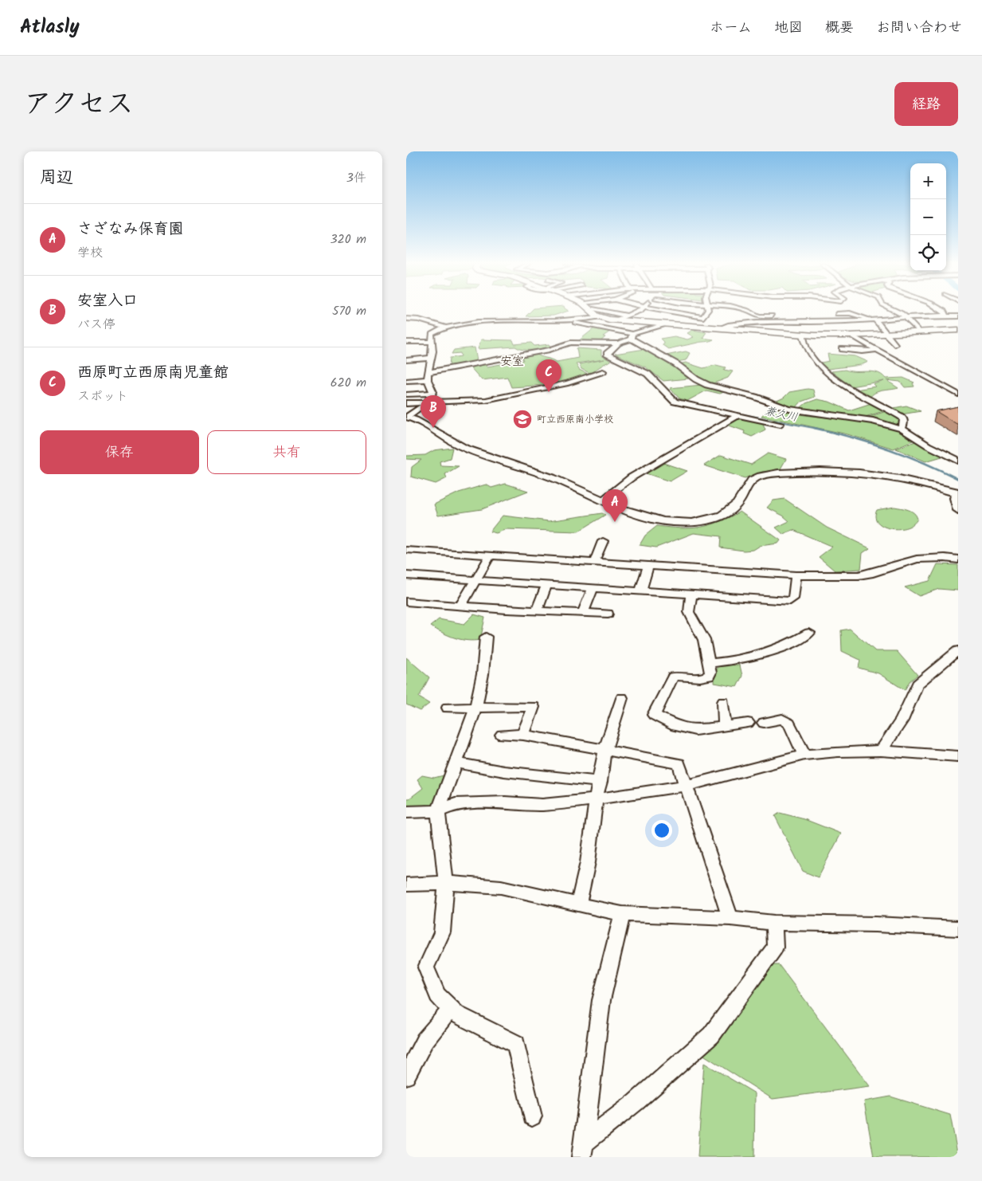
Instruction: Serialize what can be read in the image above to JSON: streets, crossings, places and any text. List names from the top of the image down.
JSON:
{
  "districts": ["安室"],
  "water": ["兼久川"],
  "places": {
    "school or university": ["町立西原南小学校"]
  },
  "page": {
    "header": "Atlasly",
    "nav": [
      "ホーム",
      "地図",
      "概要",
      "お問い合わせ"
    ],
    "title": "アクセス",
    "buttons": [
      "経路",
      ["保存", "共有"]
    ],
    "heading": ["周辺", "3件"],
    "map_buttons": ["+", "−"],
    "list": [
      {
        "mark": "A",
        "name": "さざなみ保育園",
        "note": "学校",
        "value": "320 m"
      },
      {
        "mark": "B",
        "name": "安室入口",
        "note": "バス停",
        "value": "570 m"
      },
      {
        "mark": "C",
        "name": "西原町立西原南児童館",
        "note": "スポット",
        "value": "620 m"
      }
    ],
    "pins": ["C", "B", "A"]
  }
}
